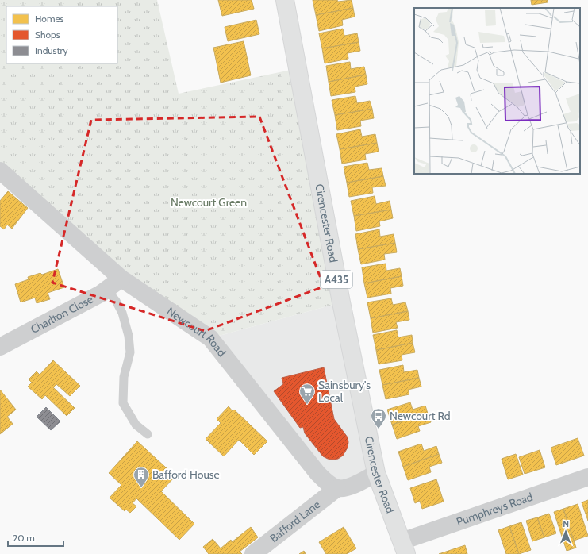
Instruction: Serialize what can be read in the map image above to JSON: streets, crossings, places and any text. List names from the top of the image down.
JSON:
{
  "streets": {
    "main road": ["Cirencester Road", "A435"],
    "street": [
      "Charlton Close",
      "Newcourt Road",
      "Pumphreys Road",
      "Bafford Lane"
    ]
  },
  "crossings": [
    ["Cirencester Road", "Pumphreys Road"],
    ["Charlton Close", "Newcourt Road"],
    ["Newcourt Road", "Bafford Lane"]
  ],
  "parks": ["Newcourt Green"],
  "places": {
    "supermarket": ["Sainsbury's Local"],
    "bus stop": ["Newcourt Rd"],
    "building": ["Bafford House"]
  },
  "legend": ["Homes", "Shops", "Industry"],
  "scale_bar": "20 m",
  "north": "top"
}
